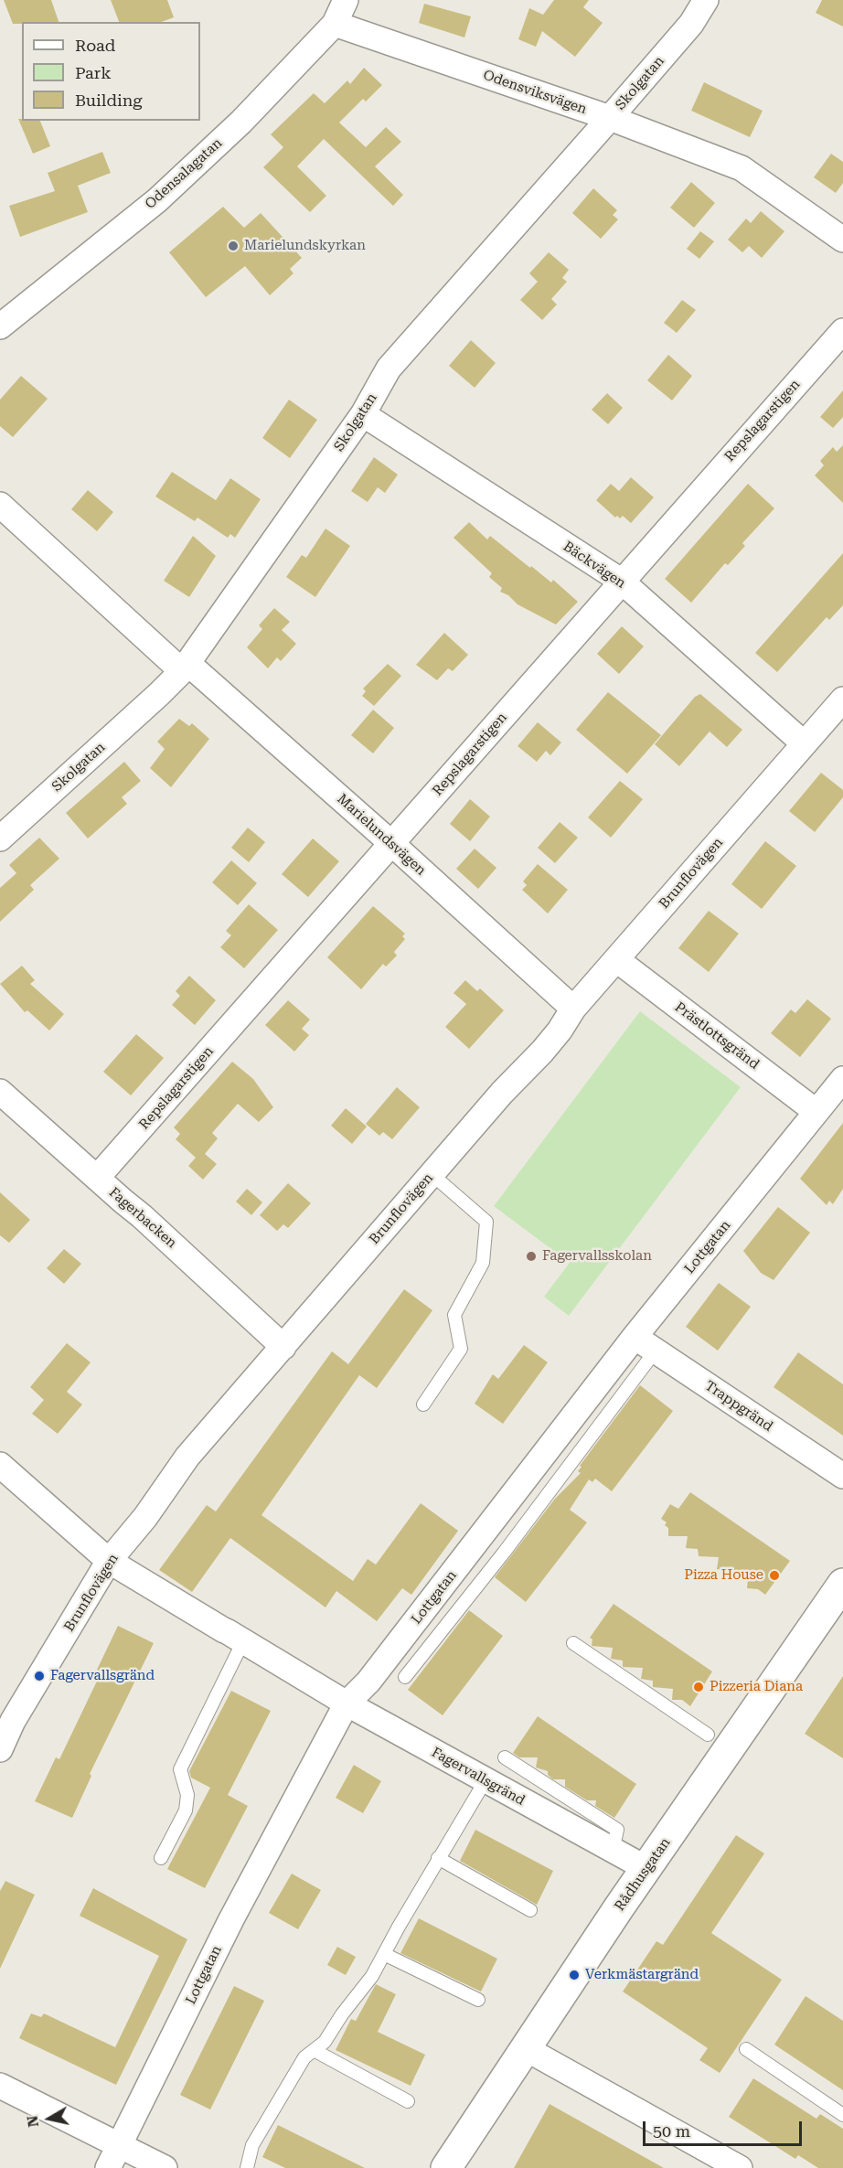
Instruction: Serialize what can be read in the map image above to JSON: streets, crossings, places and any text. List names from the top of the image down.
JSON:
{
  "streets": {
    "main road": ["Rådhusgatan"],
    "street": [
      "Skolgatan",
      "Odensviksvägen",
      "Odensalagatan",
      "Repslagarstigen",
      "Bäckvägen",
      "Marielundsvägen",
      "Brunflovägen",
      "Prästlottsgränd",
      "Fagerbacken",
      "Lottgatan",
      "Trappgränd",
      "Fagervallsgränd"
    ]
  },
  "crossings": [
    ["Skolgatan", "Odensviksvägen"],
    ["Skolgatan", "Bäckvägen"],
    ["Skolgatan", "Marielundsvägen"],
    ["Odensviksvägen", "Odensalagatan"],
    ["Repslagarstigen", "Bäckvägen"],
    ["Repslagarstigen", "Marielundsvägen"],
    ["Repslagarstigen", "Fagerbacken"],
    ["Bäckvägen", "Brunflovägen"],
    ["Marielundsvägen", "Brunflovägen"],
    ["Brunflovägen", "Prästlottsgränd"],
    ["Brunflovägen", "Fagerbacken"],
    ["Brunflovägen", "Fagervallsgränd"],
    ["Prästlottsgränd", "Lottgatan"],
    ["Lottgatan", "Trappgränd"],
    ["Lottgatan", "Fagervallsgränd"],
    ["Fagervallsgränd", "Rådhusgatan"]
  ],
  "places": [
    "Marielundskyrkan",
    "Fagervallsskolan",
    "Pizza House",
    "Fagervallsgränd",
    "Pizzeria Diana",
    "Verkmästargränd"
  ],
  "legend": ["Road", "Park", "Building"],
  "scale_bar": "50 m",
  "north": "left"
}
